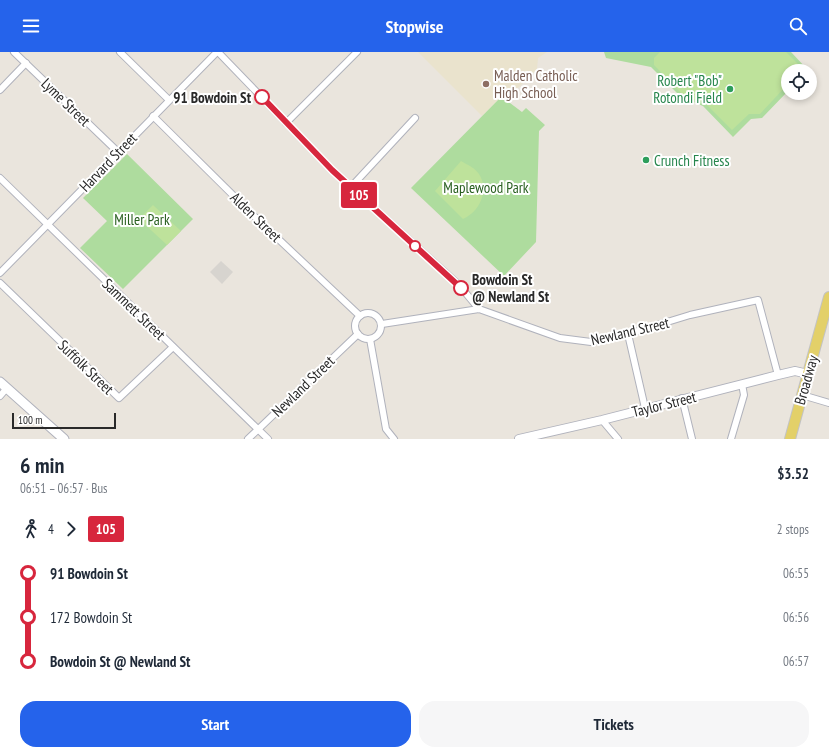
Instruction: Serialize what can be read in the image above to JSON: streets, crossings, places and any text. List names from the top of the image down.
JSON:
{
  "streets": {
    "main road": ["Broadway"],
    "street": [
      "Lyme Street",
      "Harvard Street",
      "Alden Street",
      "Sammett Street",
      "Newland Street",
      "Suffolk Street",
      "Taylor Street"
    ]
  },
  "crossings": [
    ["Lyme Street", "Harvard Street"],
    ["Harvard Street", "Alden Street"],
    ["Harvard Street", "Sammett Street"],
    ["Alden Street", "Newland Street"],
    ["Sammett Street", "Newland Street"],
    ["Sammett Street", "Suffolk Street"],
    ["Newland Street", "Taylor Street"],
    ["Broadway", "Taylor Street"]
  ],
  "parks": ["Maplewood Park", "Miller Park"],
  "places": [
    "Malden Catholic High School",
    "Robert \"Bob\" Rotondi Field",
    "91 Bowdoin St",
    "Crunch Fitness",
    "Bowdoin St @ Newland St"
  ],
  "lines": ["bus line 105"],
  "scale_bar": "100 m",
  "page": {
    "header": "Stopwise",
    "on_map": "105",
    "scale": "100 m",
    "heading": ["6 min", "06:51 – 06:57 · Bus", "$3.52"],
    "legs": ["4", "105", "2 stops"],
    "list": [
      {
        "name": "91 Bowdoin St",
        "value": "06:55"
      },
      {
        "name": "172 Bowdoin St",
        "value": "06:56"
      },
      {
        "name": "Bowdoin St @ Newland St",
        "value": "06:57"
      }
    ],
    "buttons": ["Start", "Tickets"]
  }
}
